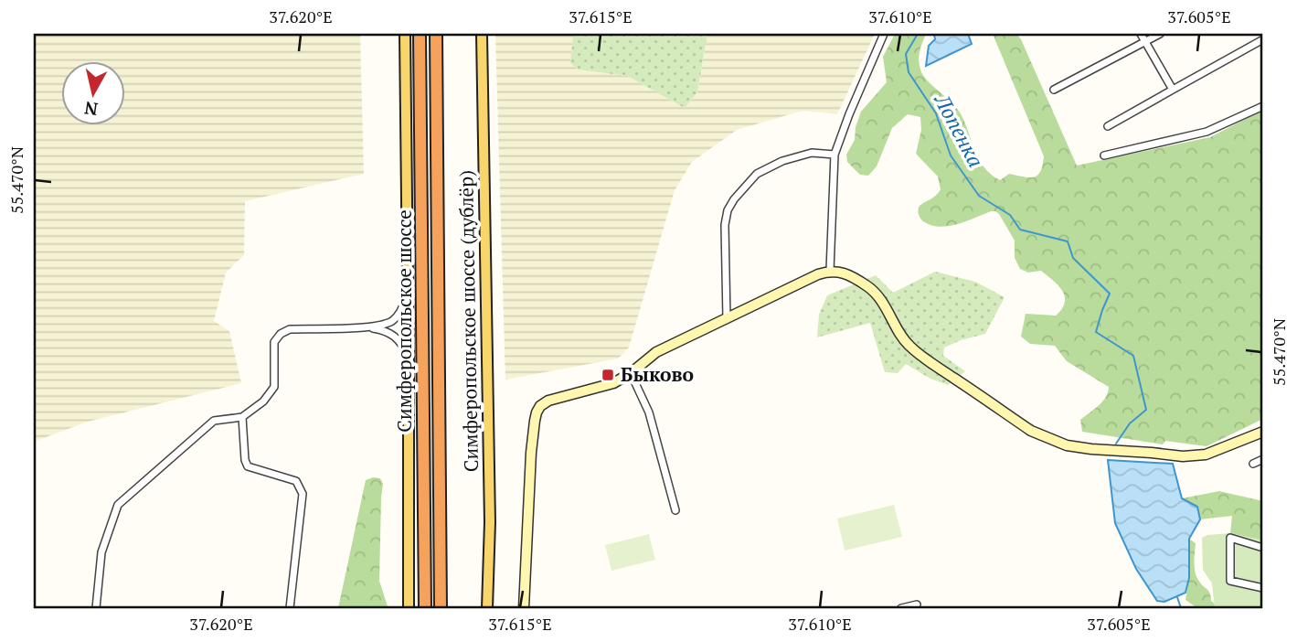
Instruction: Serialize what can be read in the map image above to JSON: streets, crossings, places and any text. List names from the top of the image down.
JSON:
{
  "streets": {
    "highway": ["Симферопольское шоссе"],
    "main road": ["Симферопольское шоссе (дублёр)"]
  },
  "water": ["Лопенка"],
  "places": {
    "transit": ["Быково"]
  },
  "north": "bottom",
  "coordinates": [
    "37.620°E",
    "37.615°E",
    "37.610°E",
    "37.605°E",
    "55.470°N"
  ]
}
